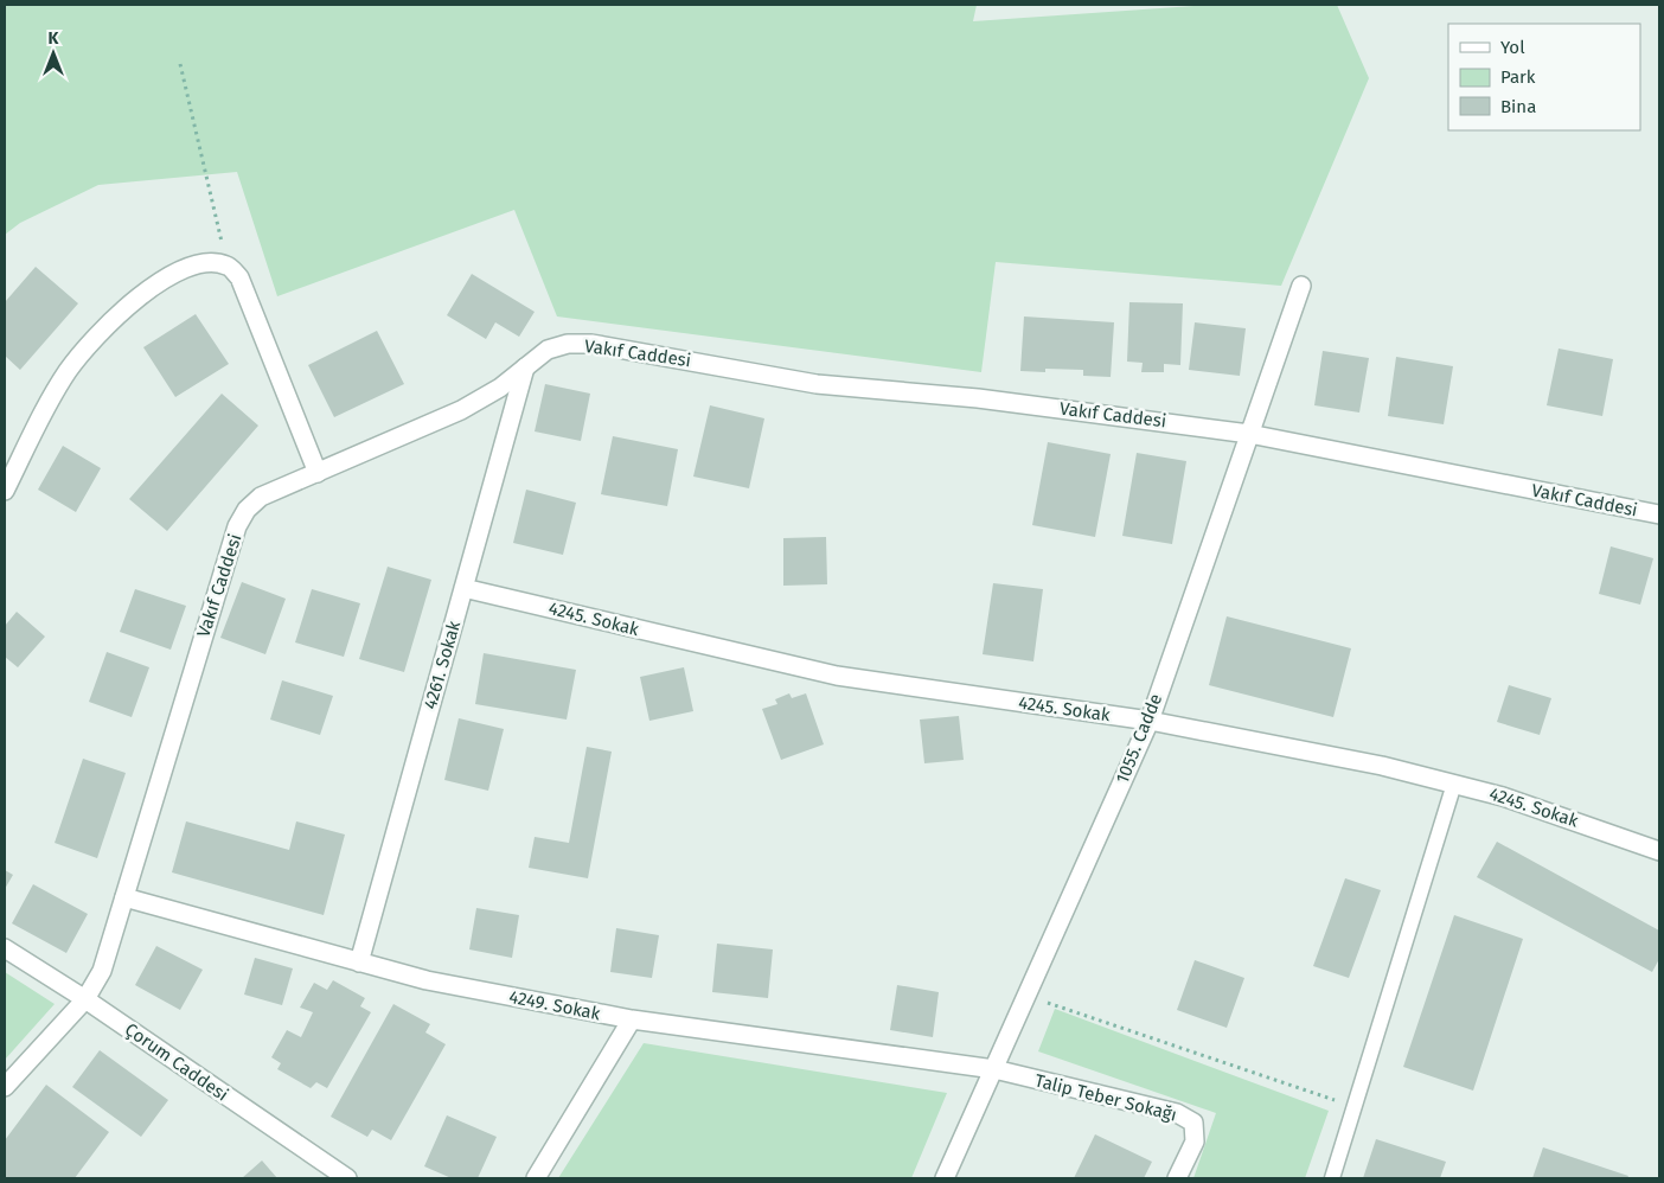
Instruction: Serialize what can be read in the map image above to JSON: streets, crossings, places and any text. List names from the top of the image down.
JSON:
{
  "streets": {
    "street": [
      "Vakıf Caddesi",
      "4245. Sokak",
      "4261. Sokak",
      "1055. Cadde",
      "4249. Sokak",
      "Çorum Caddesi",
      "Talip Teber Sokağı"
    ]
  },
  "crossings": [
    ["Vakıf Caddesi", "4261. Sokak"],
    ["Vakıf Caddesi", "1055. Cadde"],
    ["Vakıf Caddesi", "4249. Sokak"],
    ["Vakıf Caddesi", "Çorum Caddesi"],
    ["4245. Sokak", "4261. Sokak"],
    ["4245. Sokak", "1055. Cadde"],
    ["4261. Sokak", "4249. Sokak"],
    ["1055. Cadde", "4249. Sokak"],
    ["1055. Cadde", "Talip Teber Sokağı"],
    ["4249. Sokak", "Talip Teber Sokağı"]
  ],
  "legend": ["Yol", "Park", "Bina"],
  "north": "top"
}
